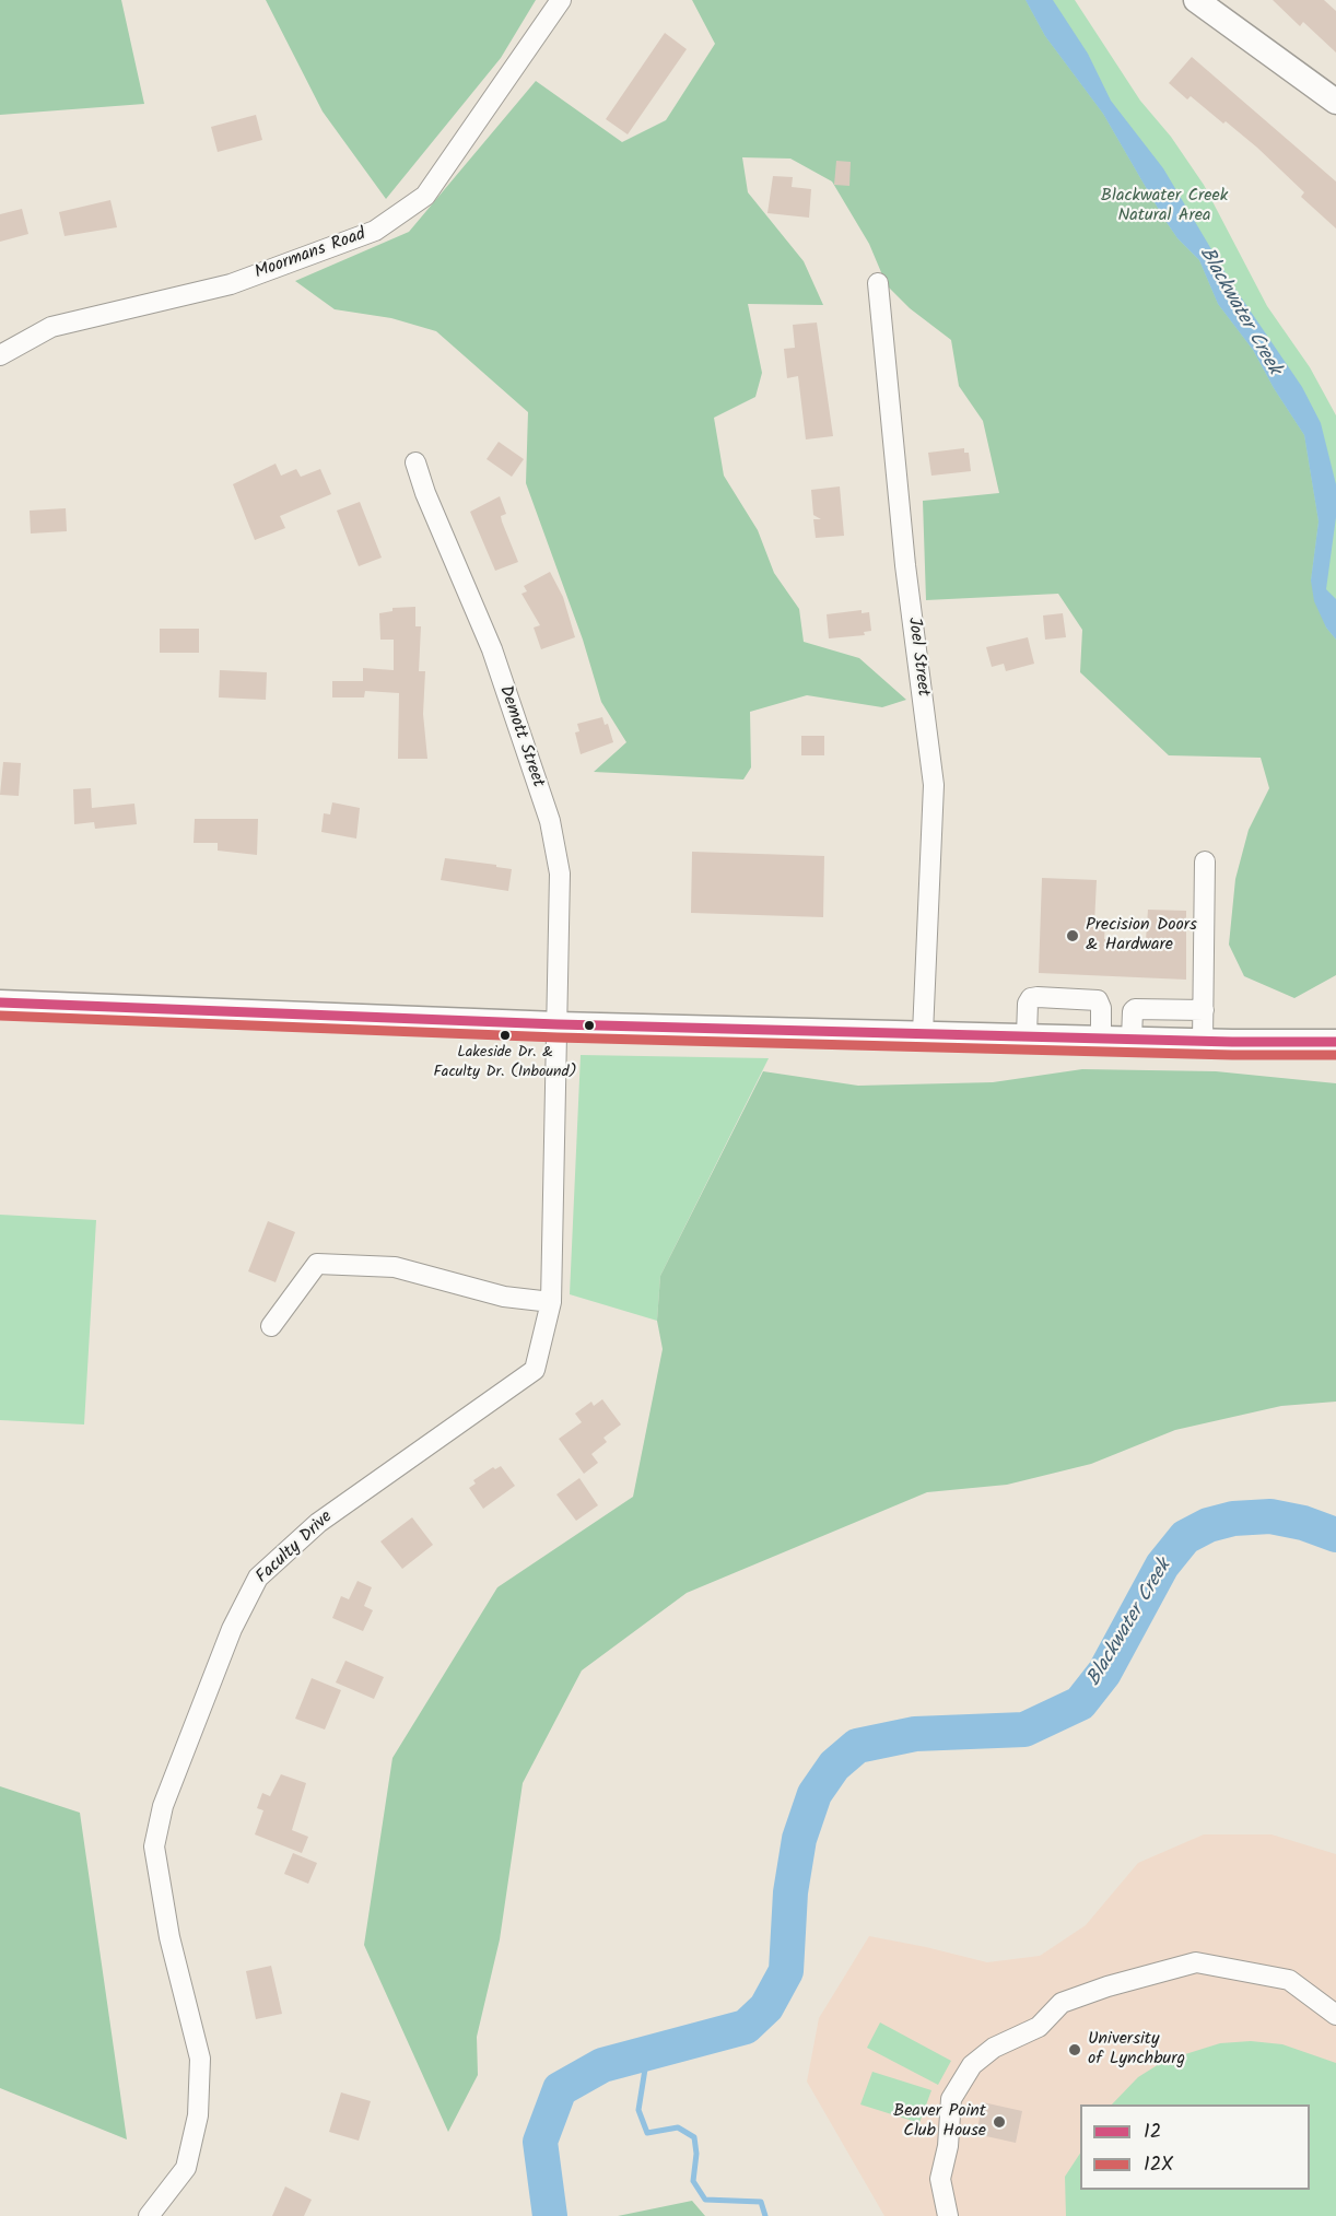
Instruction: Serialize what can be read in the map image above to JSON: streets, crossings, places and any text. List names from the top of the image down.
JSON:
{
  "streets": {
    "street": [
      "Moormans Road",
      "Joel Street",
      "Demott Street",
      "Faculty Drive"
    ]
  },
  "crossings": [
    ["Demott Street", "Faculty Drive"]
  ],
  "water": ["Blackwater Creek"],
  "parks": ["Blackwater Creek Natural Area"],
  "places": [
    "Precision Doors & Hardware",
    "Lakeside Dr. & Faculty Dr. (Inbound)",
    "University of Lynchburg",
    "Beaver Point Club House"
  ],
  "lines": ["transit line 12", "transit line 12X"],
  "legend": ["12", "12X"]
}
